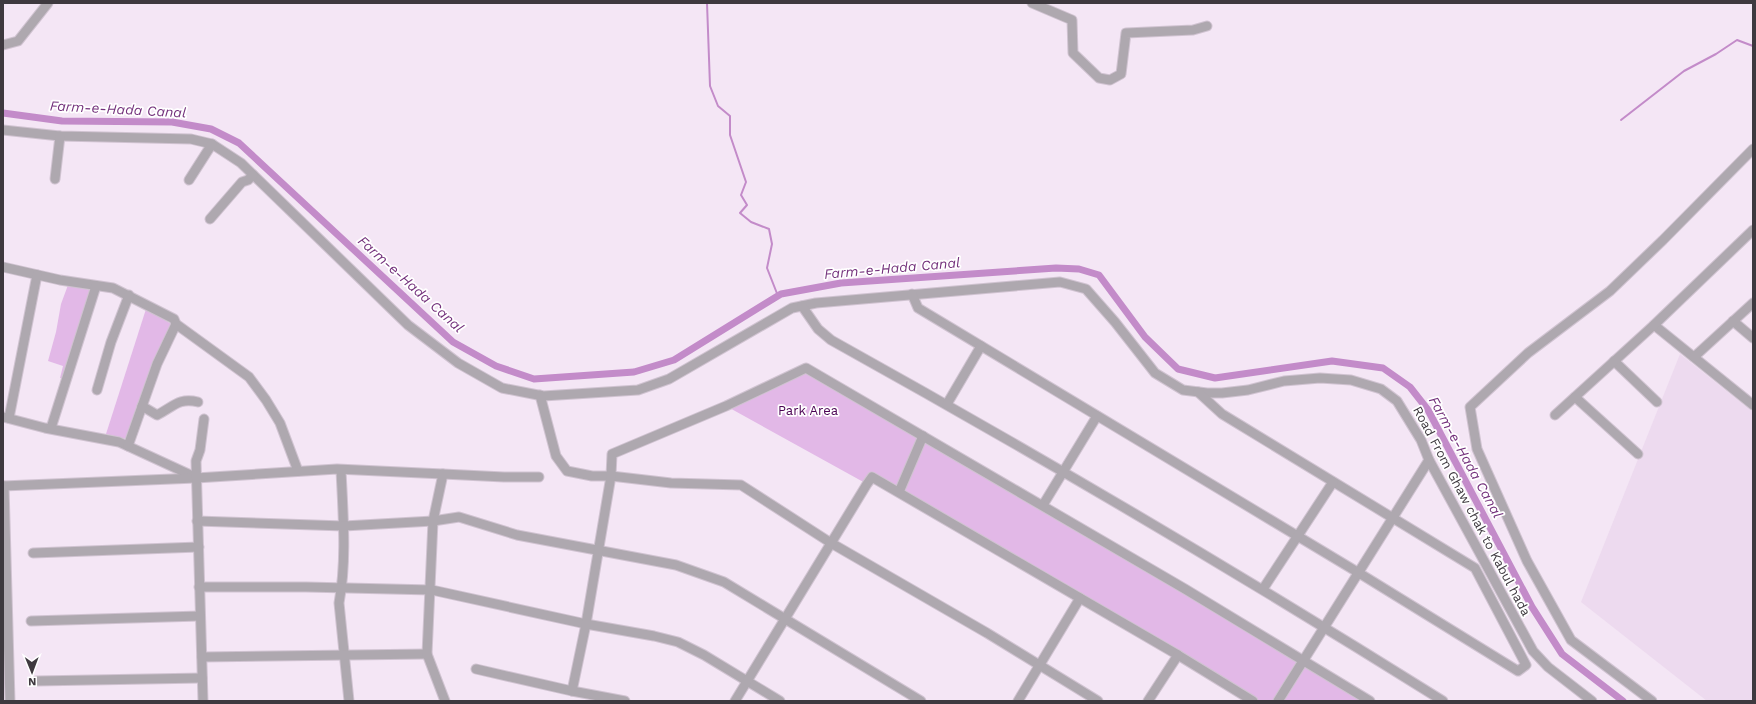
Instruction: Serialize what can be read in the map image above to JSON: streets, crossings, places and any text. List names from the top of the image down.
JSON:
{
  "streets": {
    "street": ["Road From Ghaw chak to Kabul hada"]
  },
  "water": ["Farm-e-Hada Canal"],
  "parks": ["Park Area"],
  "north": "bottom"
}
